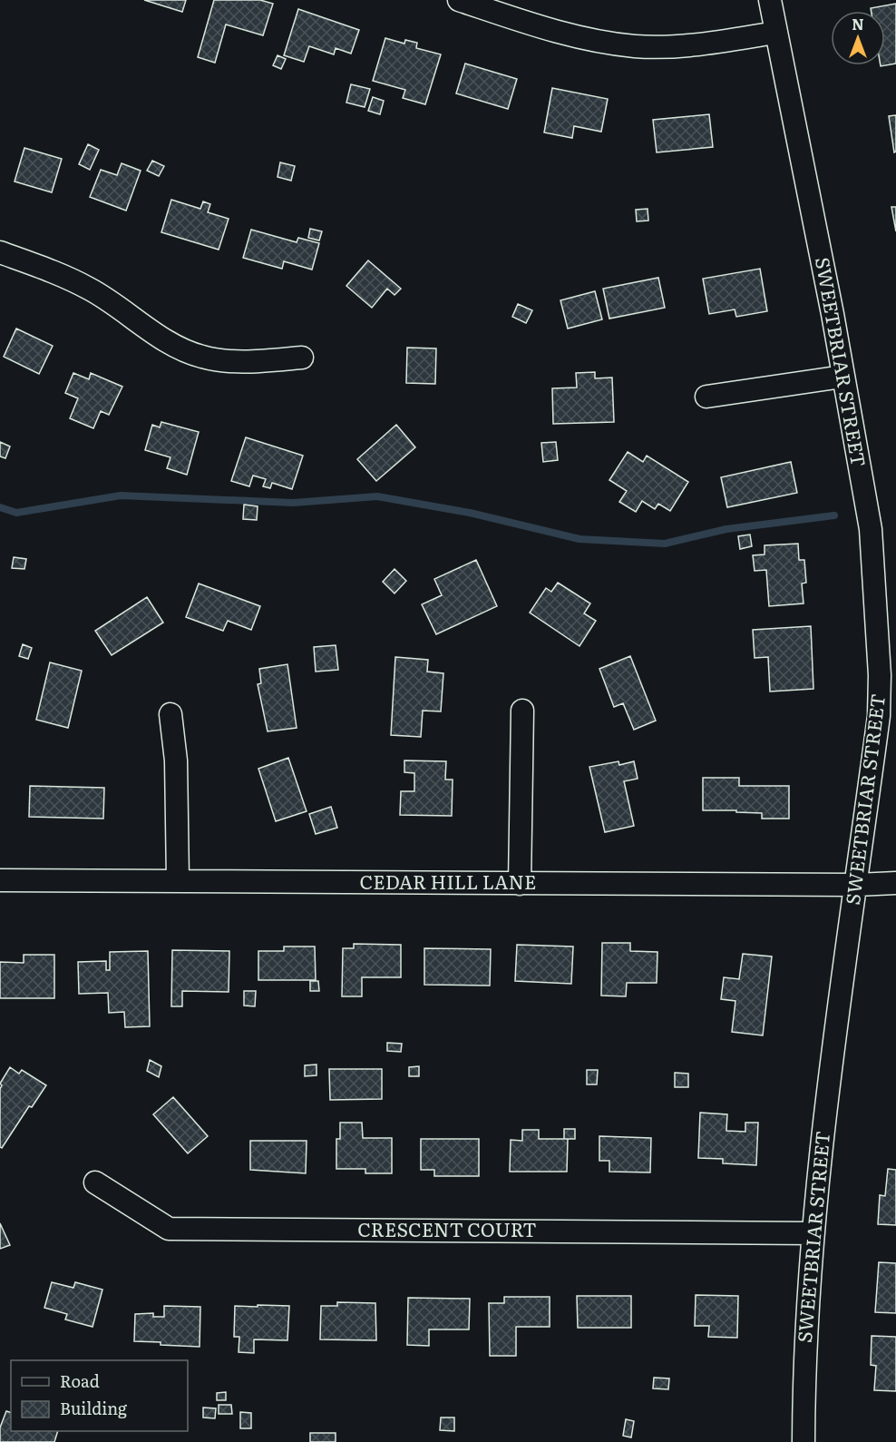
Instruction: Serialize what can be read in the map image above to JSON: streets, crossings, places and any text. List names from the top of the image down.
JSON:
{
  "streets": {
    "street": ["SWEETBRIAR STREET", "CEDAR HILL LANE", "CRESCENT COURT"]
  },
  "crossings": [
    ["SWEETBRIAR STREET", "CEDAR HILL LANE"],
    ["SWEETBRIAR STREET", "CRESCENT COURT"]
  ],
  "legend": ["Road", "Building"],
  "north": "top"
}
